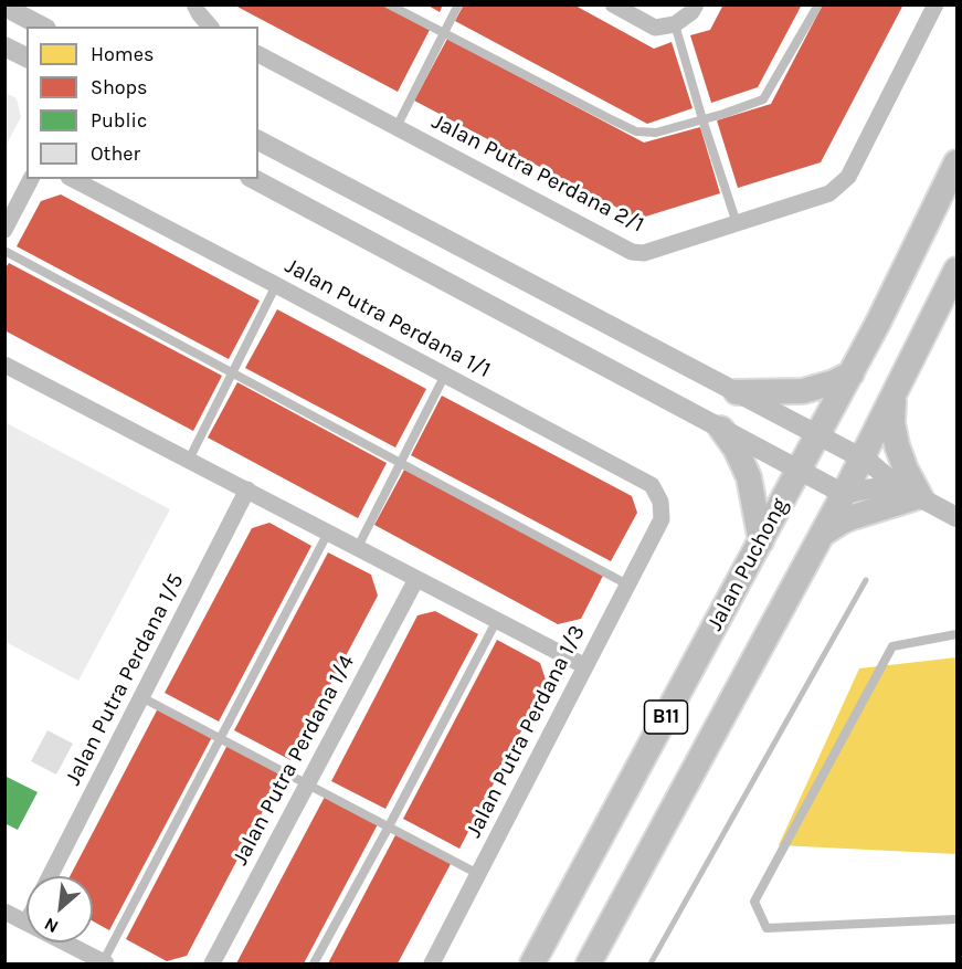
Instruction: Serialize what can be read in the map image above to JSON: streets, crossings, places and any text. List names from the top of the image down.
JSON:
{
  "streets": {
    "main road": ["Jalan Puchong", "B11"],
    "street": [
      "Jalan Putra Perdana 2/1",
      "Jalan Putra Perdana 1/1",
      "Jalan Putra Perdana 1/5",
      "Jalan Putra Perdana 1/3",
      "Jalan Putra Perdana 1/4"
    ]
  },
  "crossings": [
    ["Jalan Putra Perdana 1/1", "Jalan Putra Perdana 1/3"]
  ],
  "legend": [
    "Homes",
    "Shops",
    "Public",
    "Other"
  ],
  "north": "bottom left"
}
